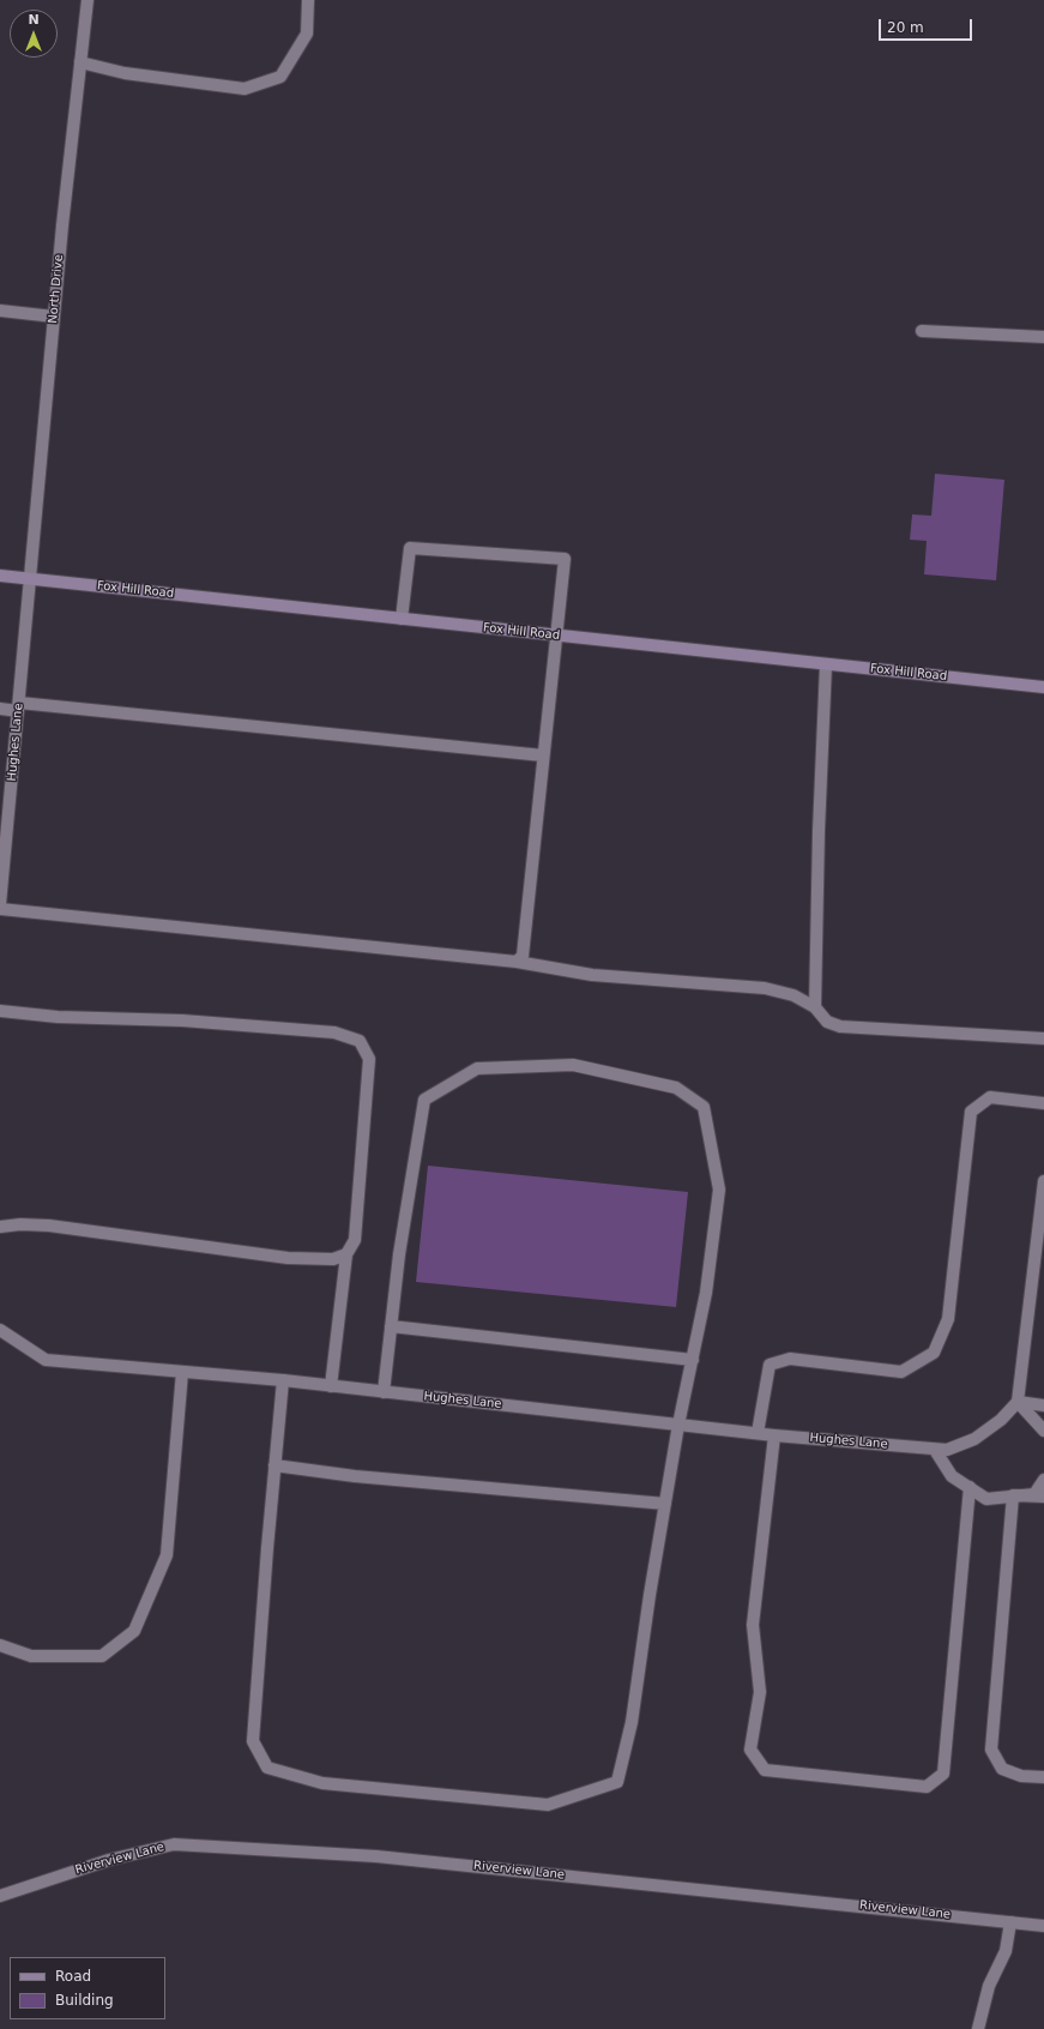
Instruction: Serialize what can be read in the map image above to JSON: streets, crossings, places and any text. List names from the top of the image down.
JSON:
{
  "streets": {
    "street": [
      "North Drive",
      "Fox Hill Road",
      "Hughes Lane",
      "Riverview Lane"
    ]
  },
  "crossings": [
    ["North Drive", "Fox Hill Road"],
    ["North Drive", "Hughes Lane"],
    ["Fox Hill Road", "Hughes Lane"]
  ],
  "legend": ["Road", "Building"],
  "scale_bar": "20 m",
  "north": "top"
}
